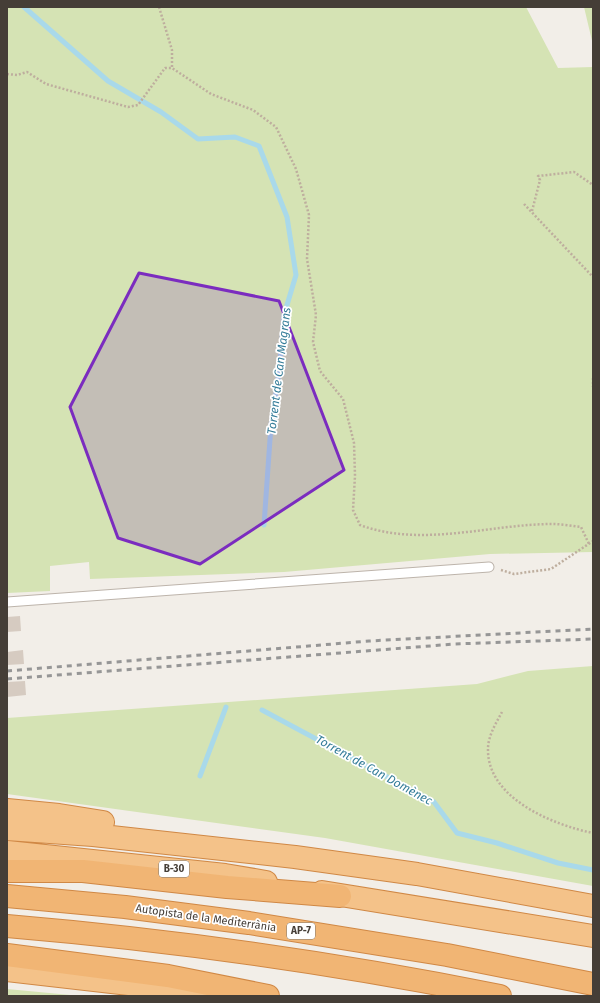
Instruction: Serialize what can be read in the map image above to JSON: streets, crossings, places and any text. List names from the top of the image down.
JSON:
{
  "streets": {
    "highway": ["B-30", "Autopista de la Mediterrània", "AP-7"]
  },
  "water": ["Torrent de Can Magrans", "Torrent de Can Domènec"]
}
